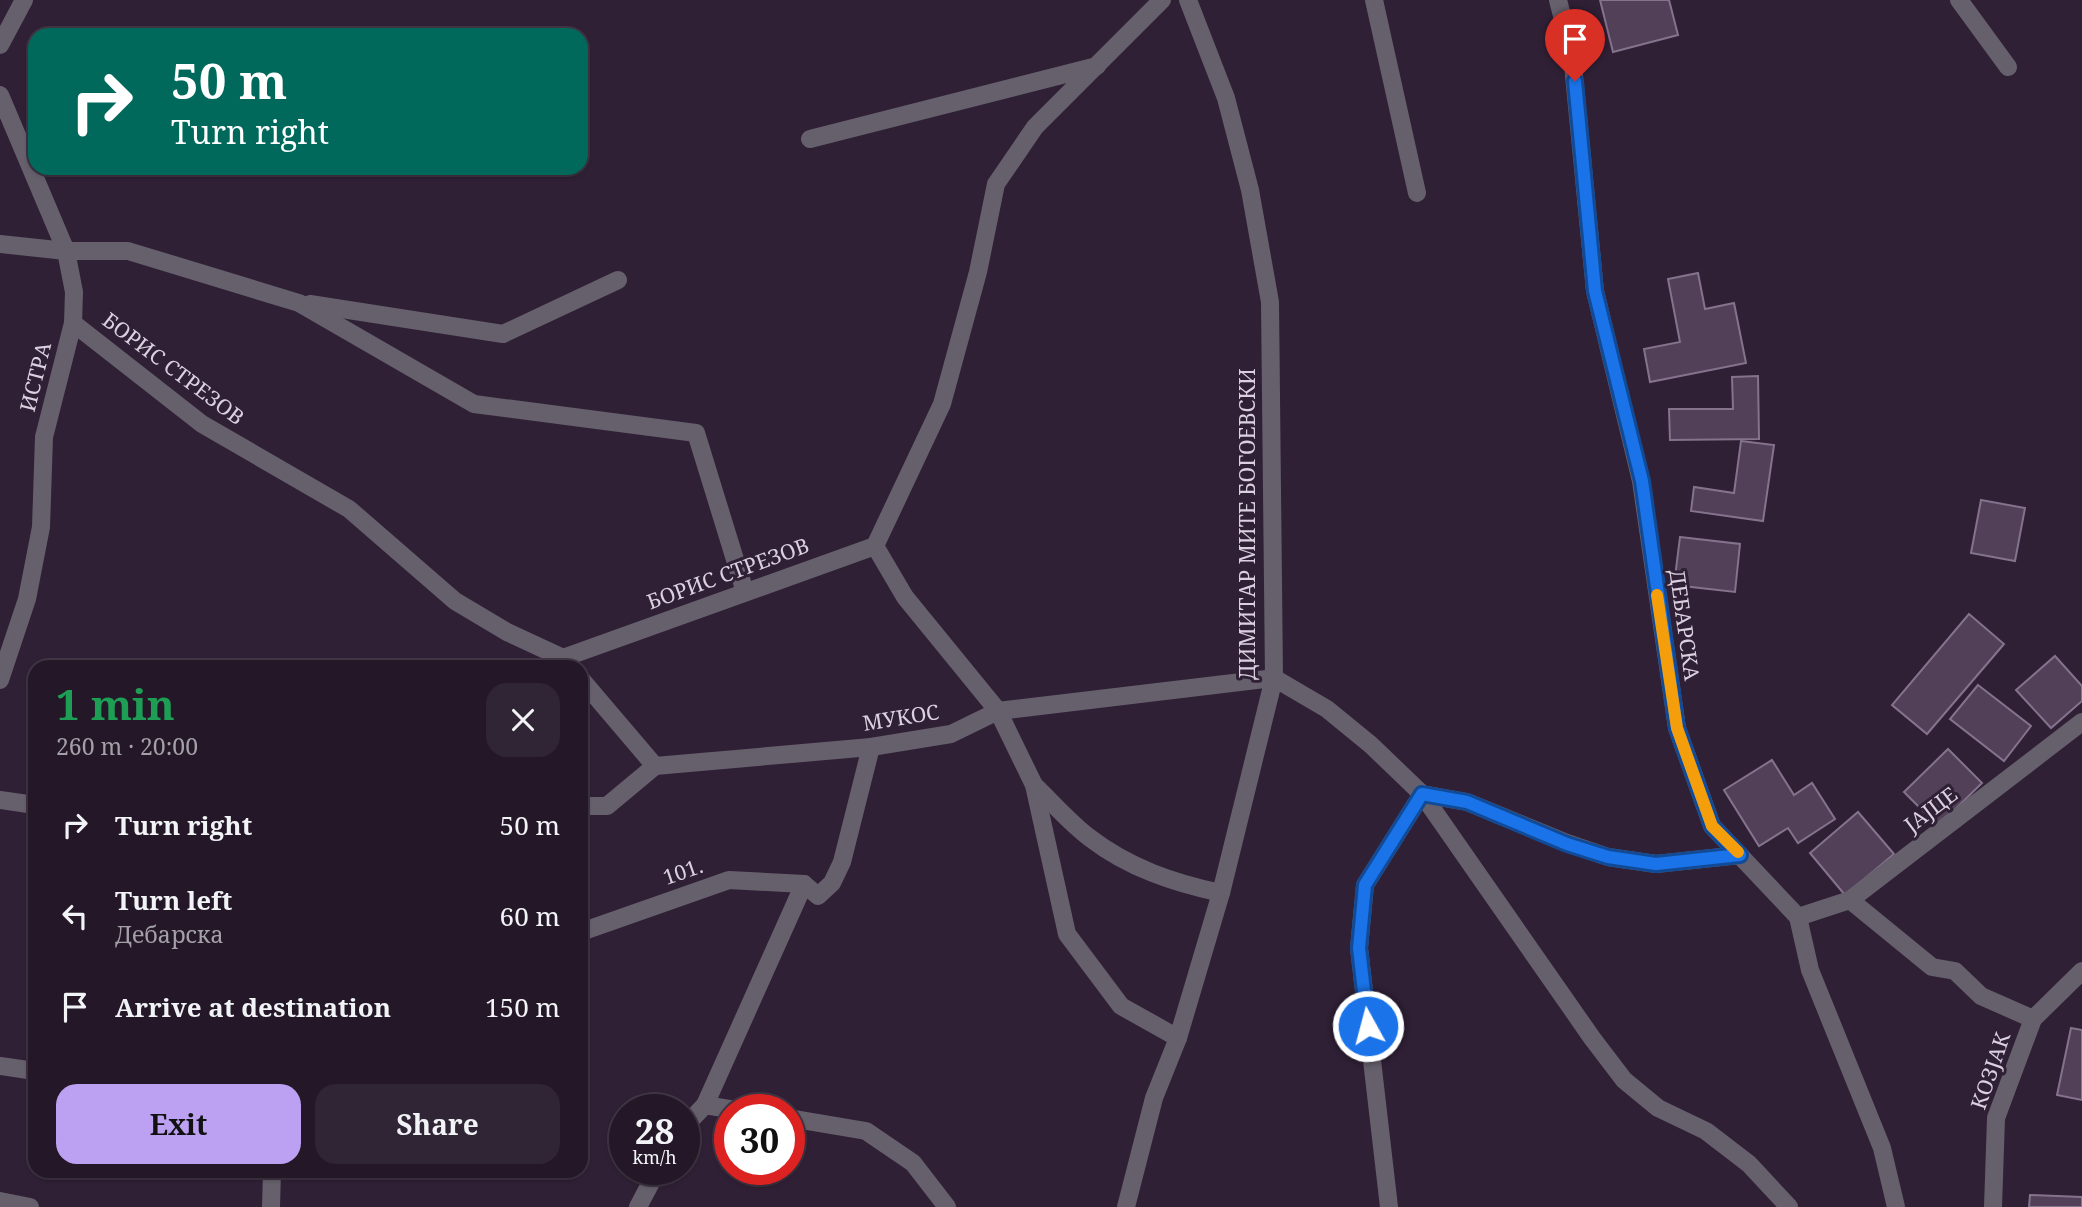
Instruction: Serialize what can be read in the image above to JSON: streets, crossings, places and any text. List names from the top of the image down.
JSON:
{
  "streets": {
    "street": [
      "БОРИС СТРЕЗОВ",
      "ИСТРА",
      "ДИМИТАР МИТЕ БОГОЕВСКИ",
      "ДЕБАРСКА",
      "МУКОС",
      "ЈАЈЦЕ",
      "101.",
      "КОЗЈАК"
    ]
  },
  "crossings": [
    ["БОРИС СТРЕЗОВ", "ИСТРА"],
    ["ДИМИТАР МИТЕ БОГОЕВСКИ", "МУКОС"],
    ["ДЕБАРСКА", "ЈАЈЦЕ"],
    ["МУКОС", "101."]
  ],
  "page": {
    "turn": ["50 m", "Turn right"],
    "heading": ["1 min", "260 m · 20:00"],
    "list": [
      {
        "name": "Turn right",
        "value": "50 m"
      },
      {
        "name": "Turn left",
        "note": "Дебарска",
        "value": "60 m"
      },
      {
        "name": "Arrive at destination",
        "value": "150 m"
      }
    ],
    "buttons": ["Exit", "Share"],
    "speed": "28 km/h",
    "limit": "30"
  }
}
